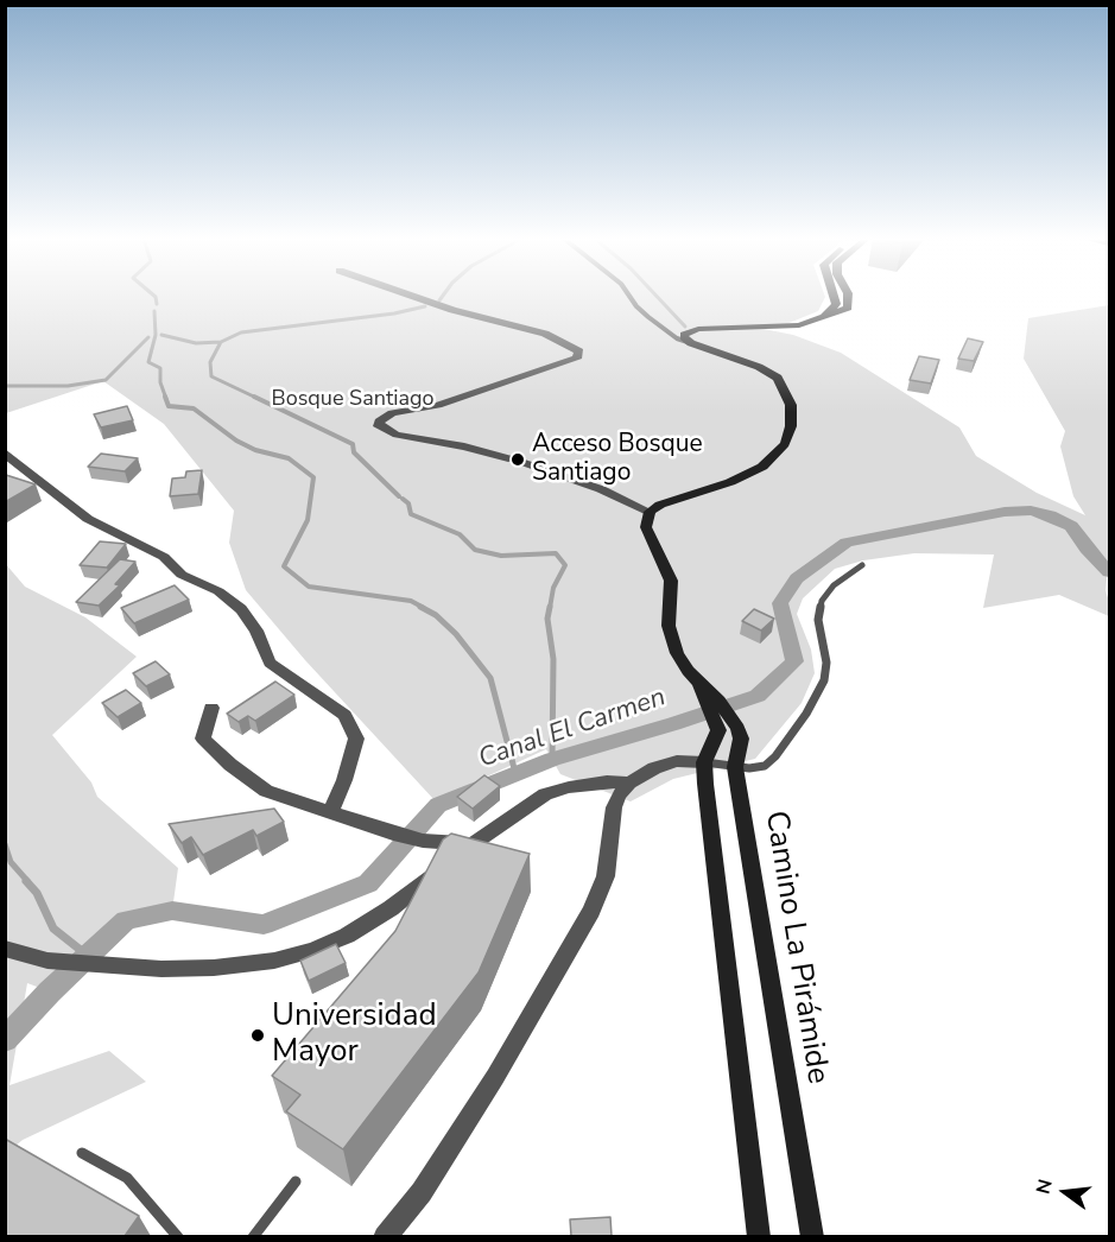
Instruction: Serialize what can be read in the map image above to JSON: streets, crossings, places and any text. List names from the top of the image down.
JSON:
{
  "streets": {
    "street": ["Camino La Pirámide"]
  },
  "water": ["Canal El Carmen"],
  "parks": ["Bosque Santiago"],
  "places": ["Acceso Bosque Santiago", "Universidad Mayor"],
  "north": "left"
}
